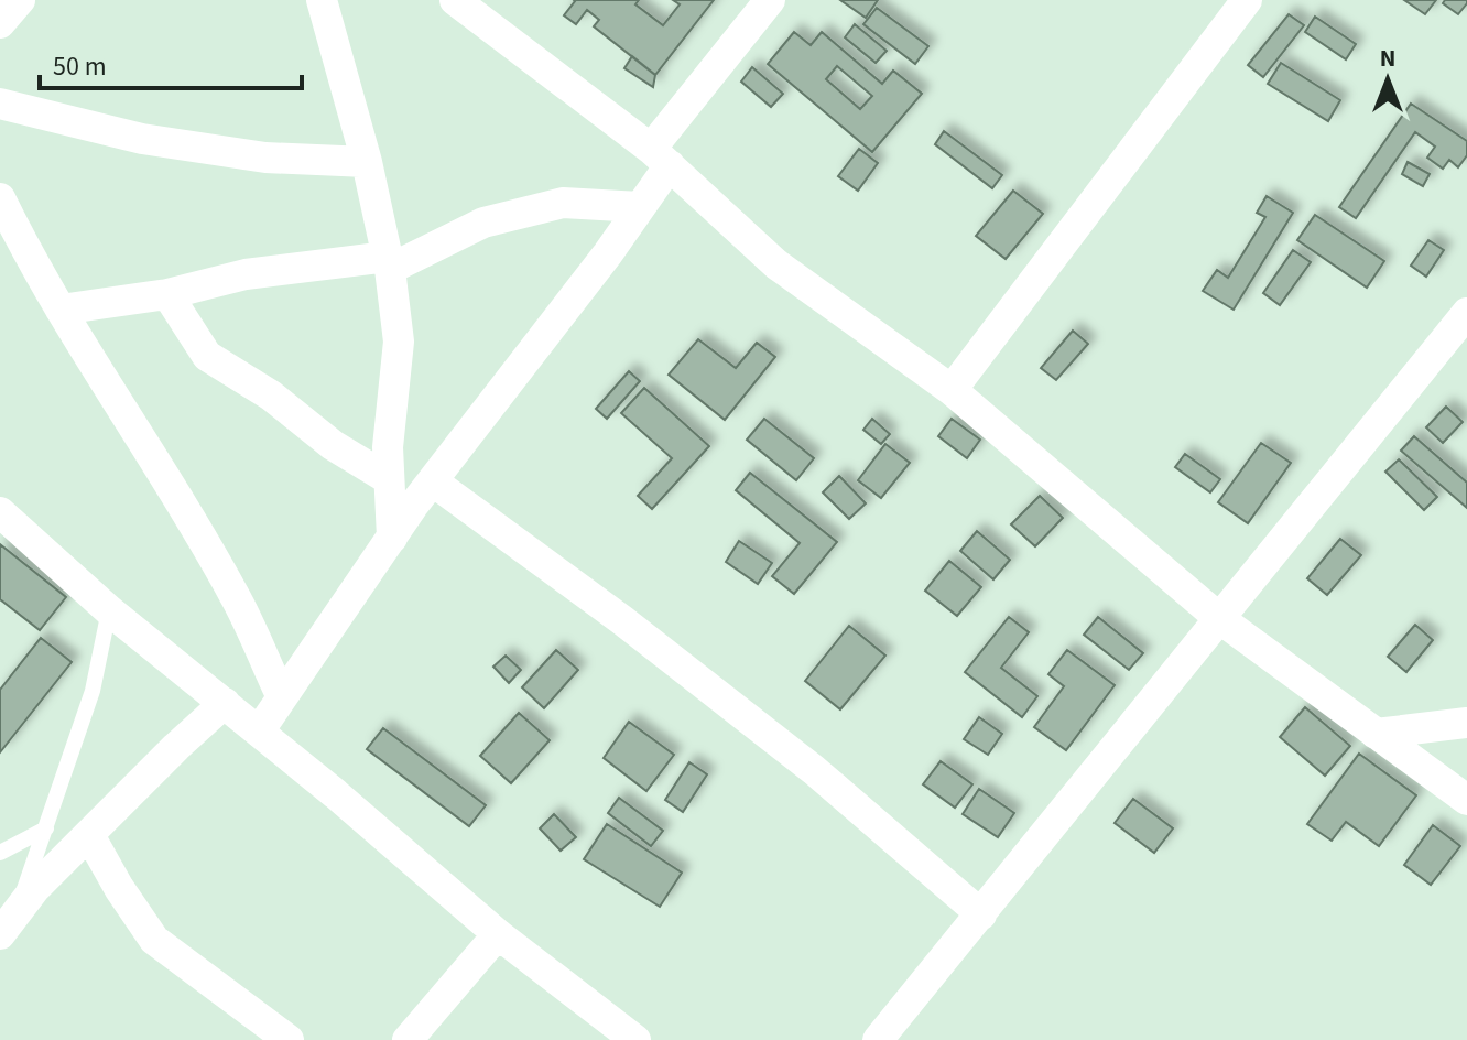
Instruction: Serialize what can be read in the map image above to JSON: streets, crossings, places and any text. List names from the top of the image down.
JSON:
{
  "scale_bar": "50 m",
  "north": "top"
}
